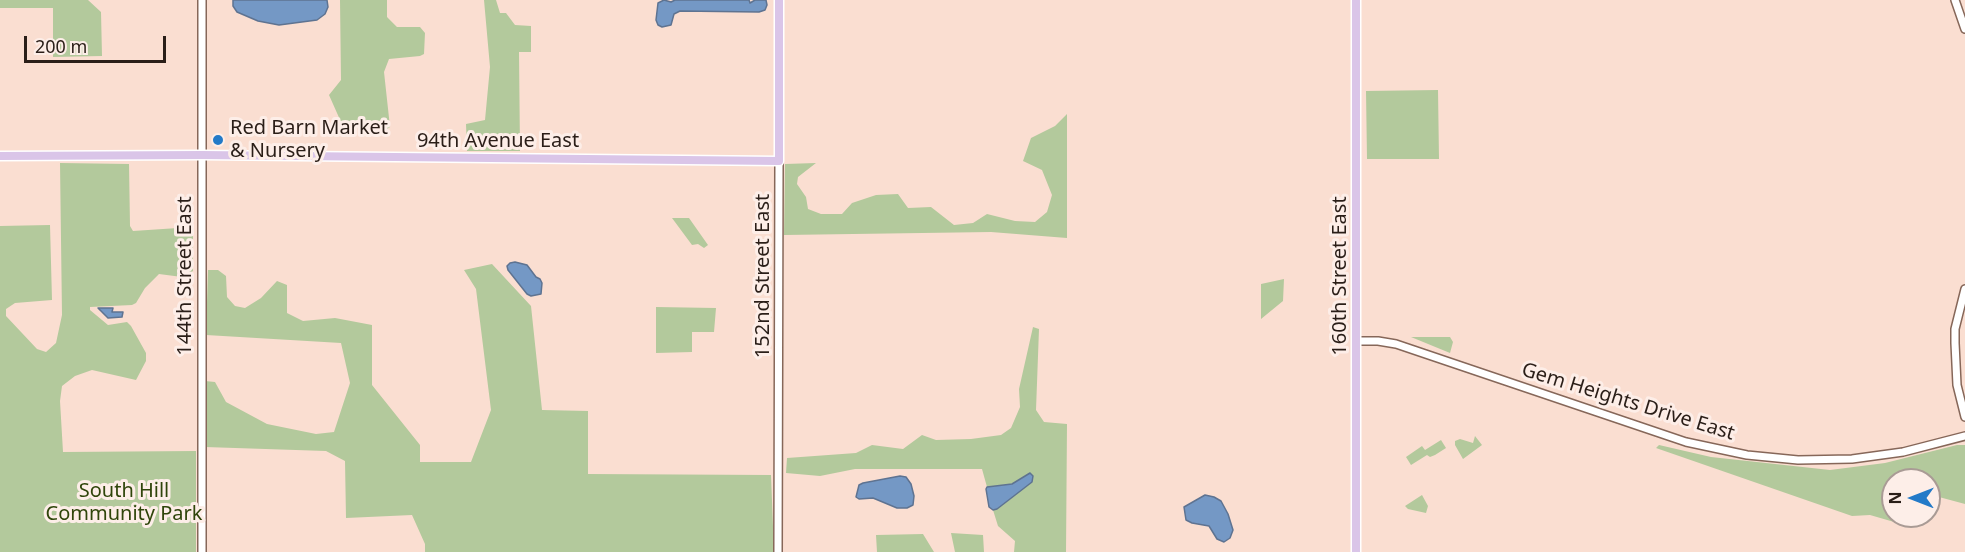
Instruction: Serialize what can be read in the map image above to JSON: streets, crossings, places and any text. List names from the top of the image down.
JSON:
{
  "streets": {
    "main road": ["94th Avenue East", "152nd Street East", "160th Street East"],
    "street": ["144th Street East", "Gem Heights Drive East"]
  },
  "crossings": [
    ["94th Avenue East", "144th Street East"],
    ["94th Avenue East", "152nd Street East"],
    ["160th Street East", "Gem Heights Drive East"]
  ],
  "parks": ["South Hill Community Park"],
  "places": ["Red Barn Market & Nursery"],
  "scale_bar": "200 m",
  "north": "left"
}
